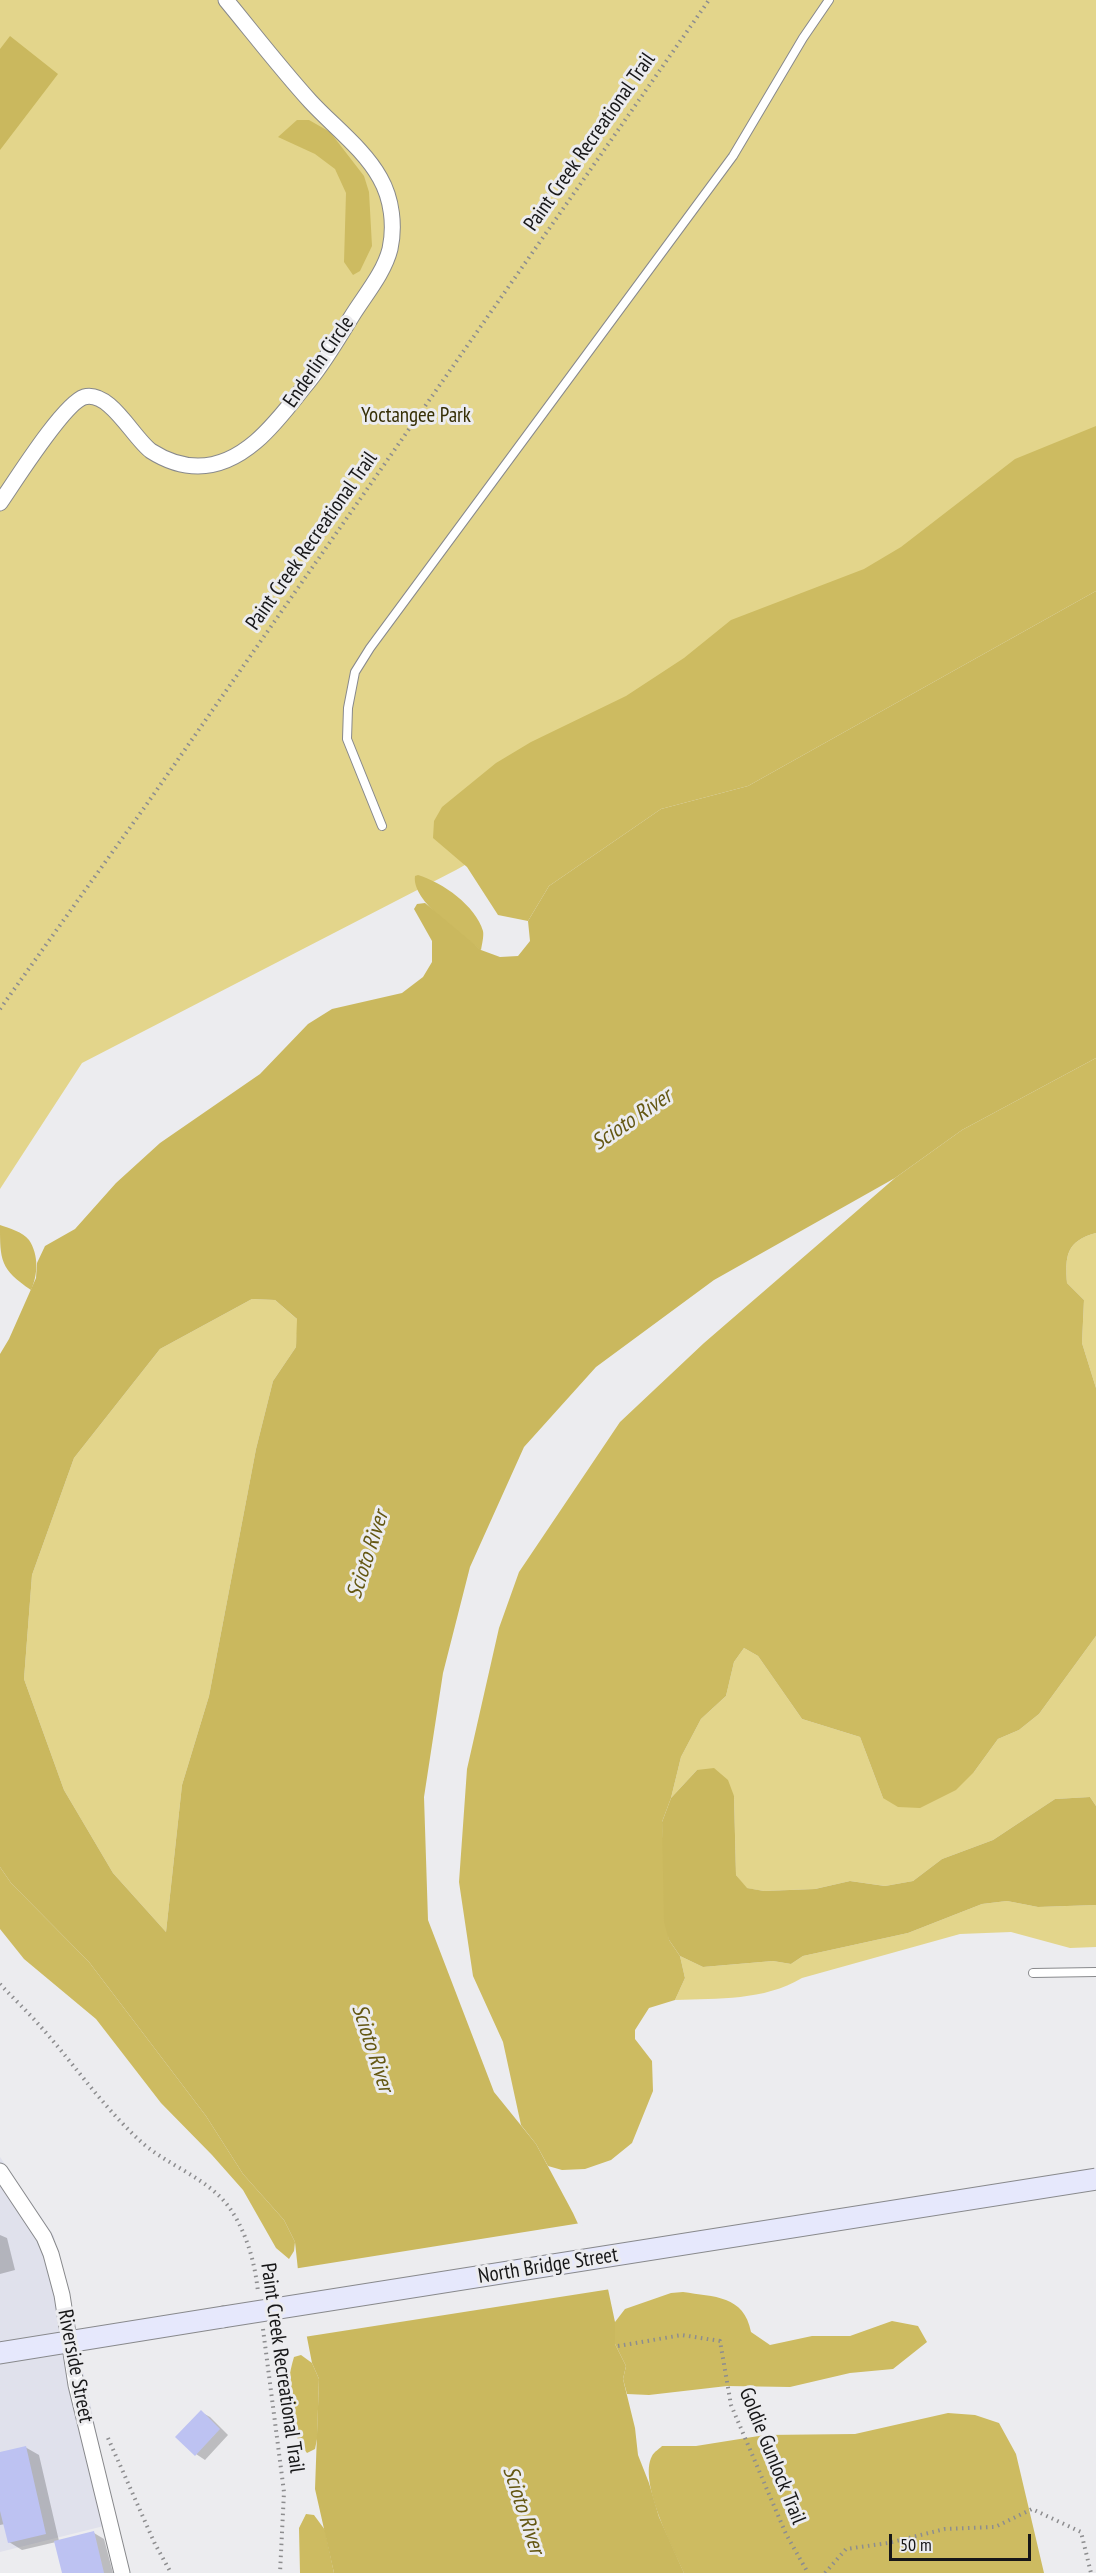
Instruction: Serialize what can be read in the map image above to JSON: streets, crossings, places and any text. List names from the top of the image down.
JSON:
{
  "streets": {
    "main road": ["North Bridge Street"],
    "street": ["Enderlin Circle", "Riverside Street"],
    "path": ["Paint Creek Recreational Trail", "Goldie Gunlock Trail"]
  },
  "crossings": [
    ["North Bridge Street", "Riverside Street"]
  ],
  "water": ["Scioto River"],
  "parks": ["Yoctangee Park"],
  "scale_bar": "50 m"
}
